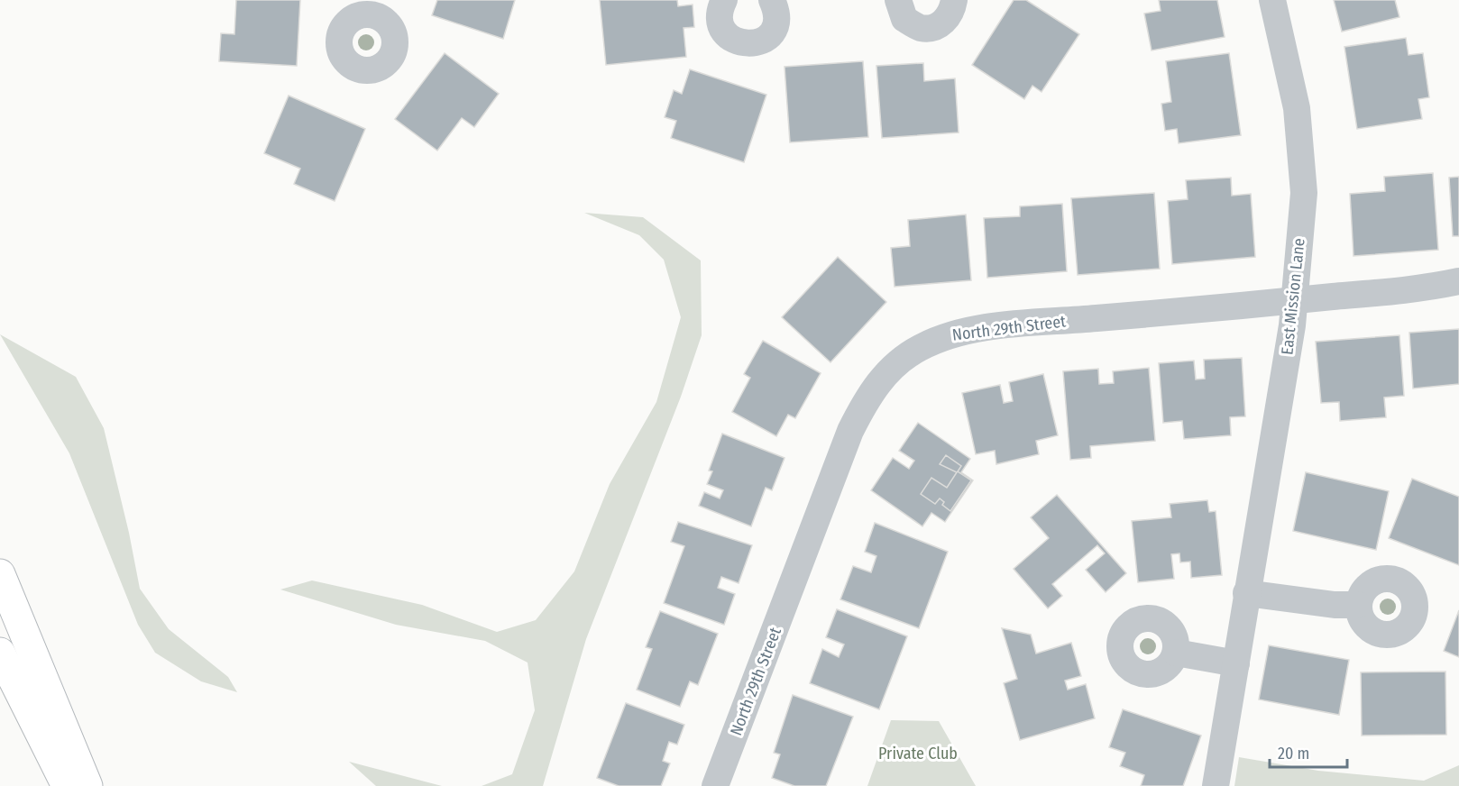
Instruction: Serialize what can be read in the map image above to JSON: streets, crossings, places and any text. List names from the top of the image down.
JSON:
{
  "streets": {
    "street": ["East Mission Lane", "North 29th Street"]
  },
  "crossings": [
    ["East Mission Lane", "North 29th Street"]
  ],
  "parks": ["Private Club"],
  "scale_bar": "20 m"
}
